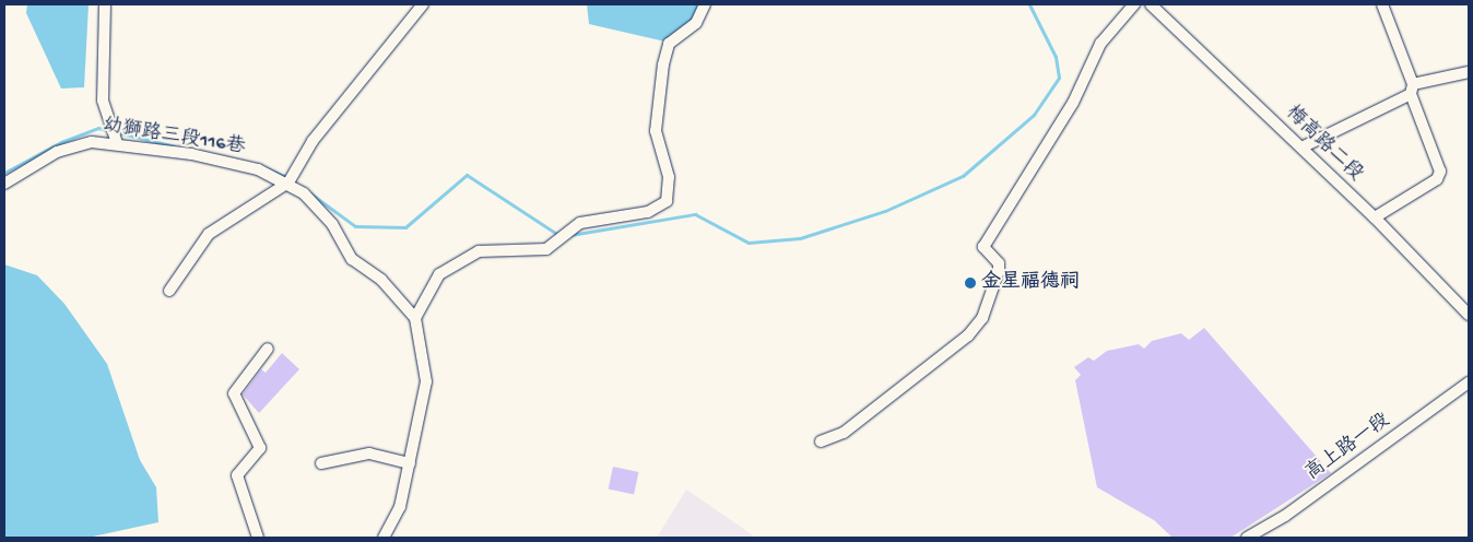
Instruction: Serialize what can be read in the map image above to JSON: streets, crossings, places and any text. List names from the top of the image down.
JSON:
{
  "streets": {
    "street": ["幼獅路三段116巷", "梅高路二段", "高上路一段"]
  },
  "places": ["金星福德祠"]
}
